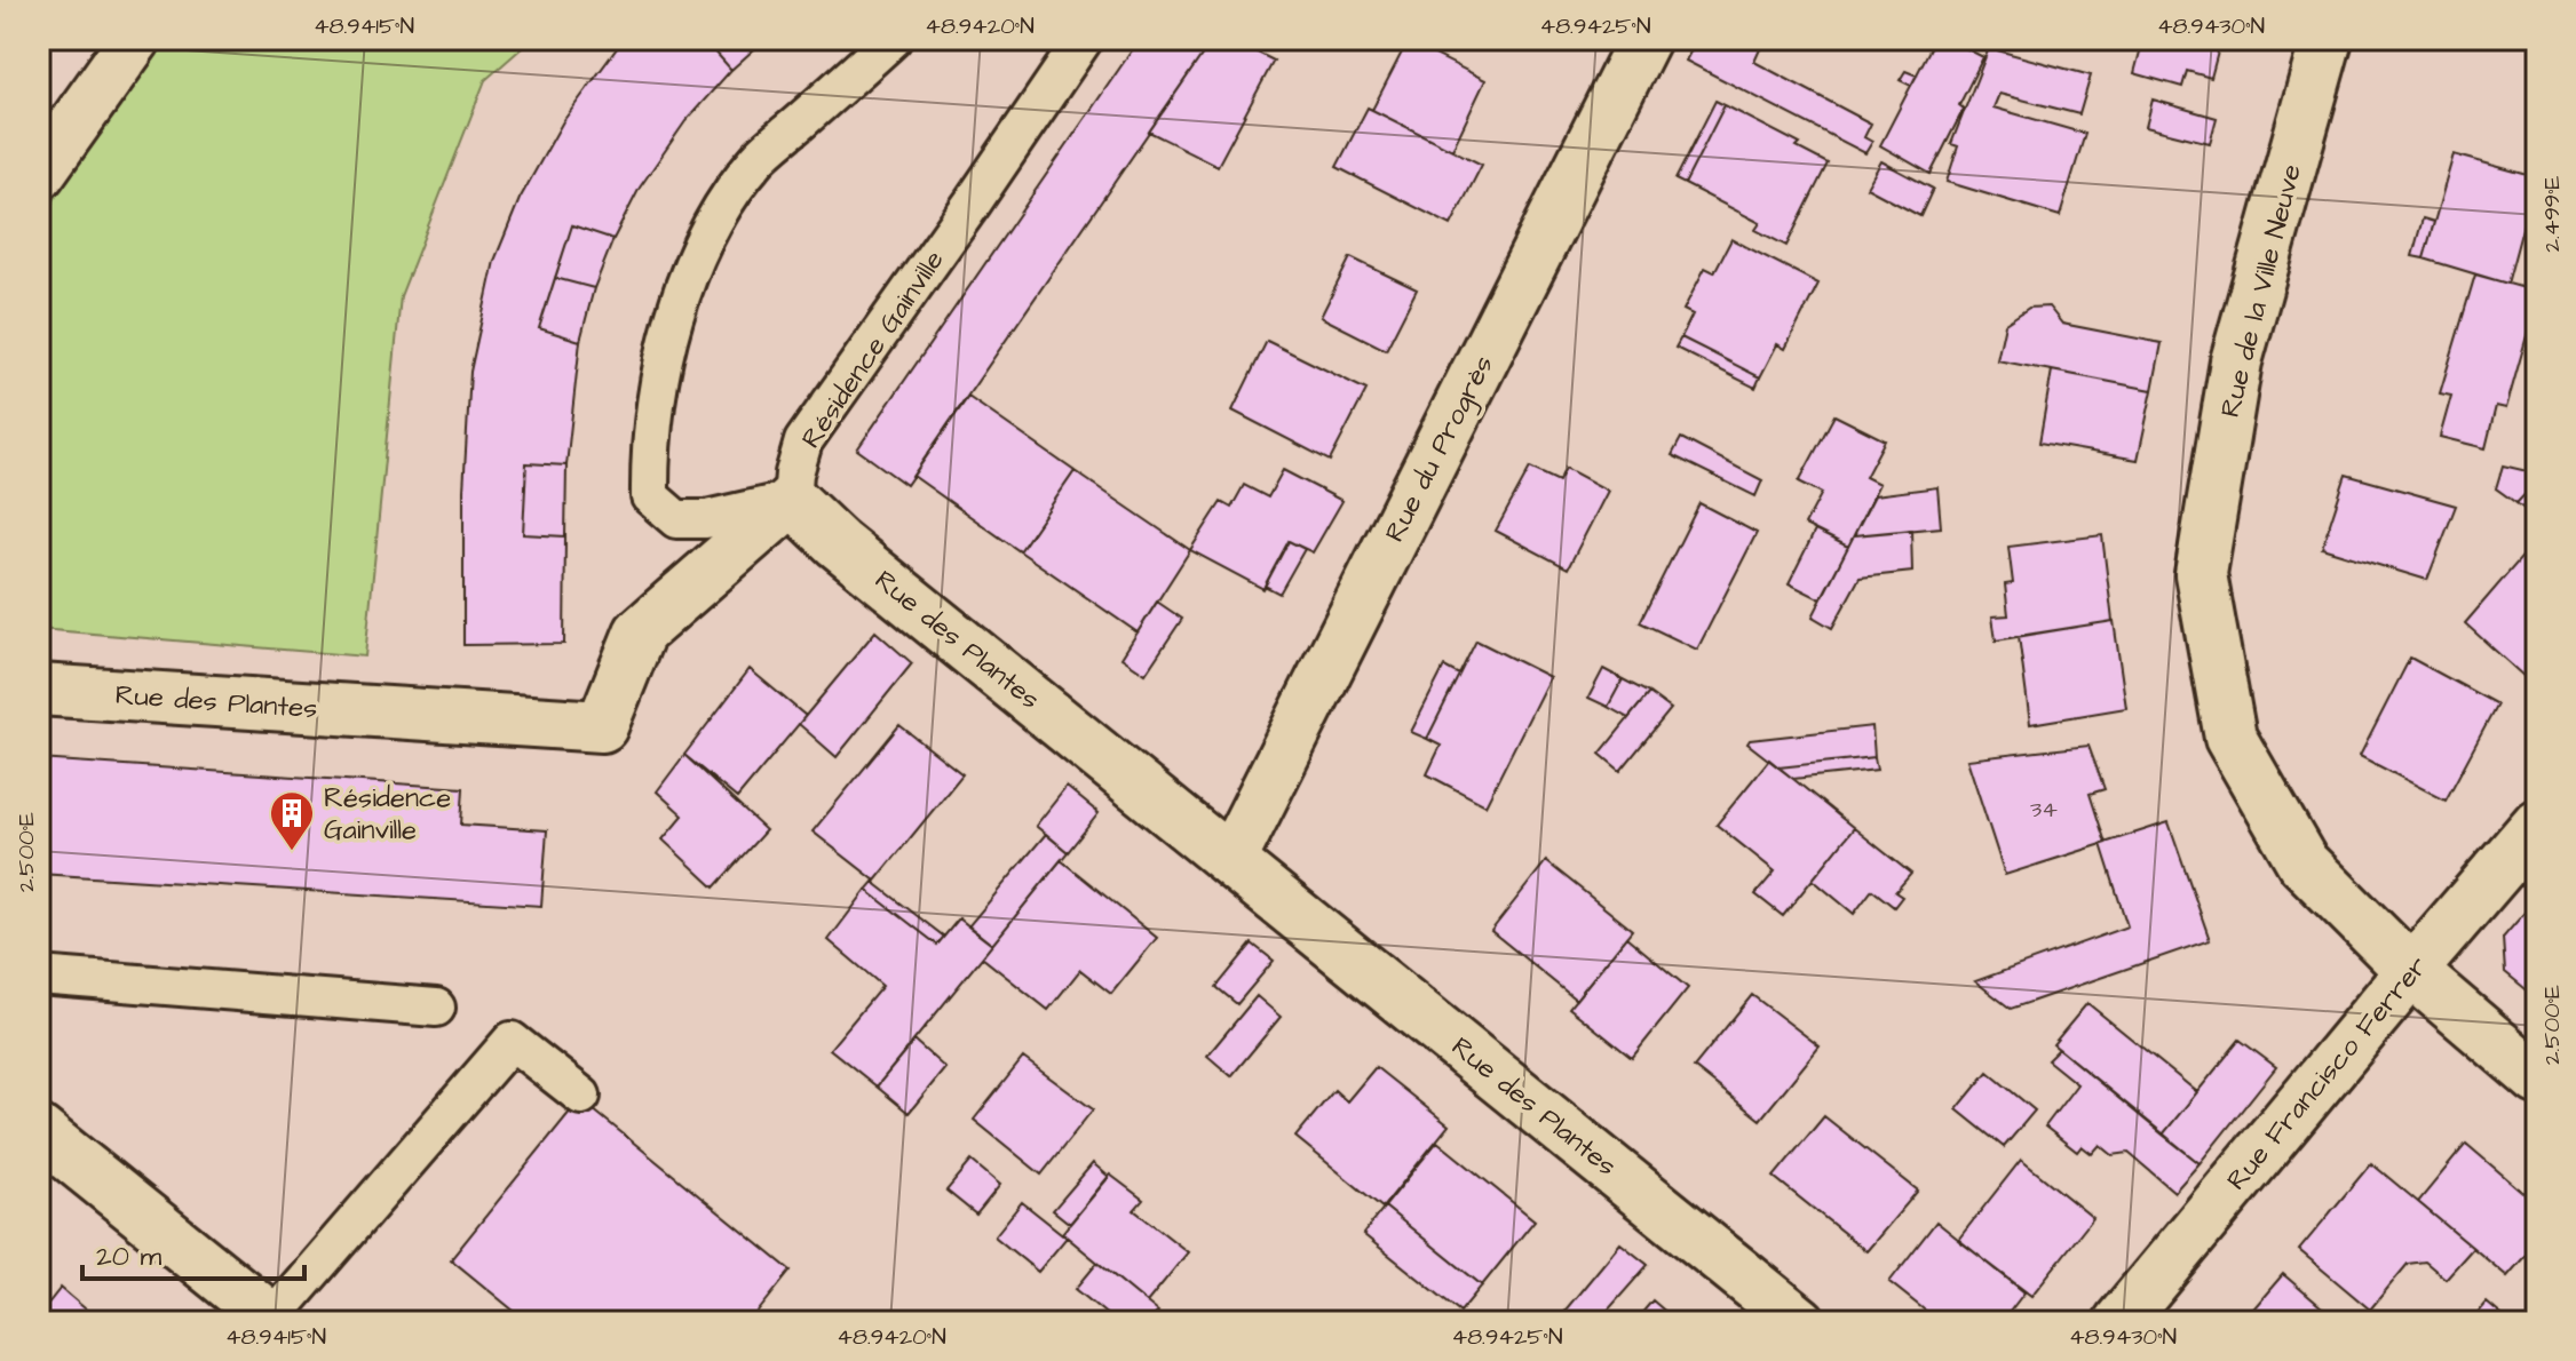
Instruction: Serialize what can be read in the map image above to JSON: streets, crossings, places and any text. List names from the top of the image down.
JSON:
{
  "streets": {
    "street": [
      "Rue de la Ville Neuve",
      "Rue du Progrès",
      "Rue des Plantes",
      "Rue Francisco Ferrer"
    ],
    "lane": ["Résidence Gainville"]
  },
  "crossings": [
    ["Rue de la Ville Neuve", "Rue Francisco Ferrer"],
    ["Résidence Gainville", "Rue des Plantes"],
    ["Rue du Progrès", "Rue des Plantes"]
  ],
  "places": {
    "building": ["Résidence Gainville"]
  },
  "house_numbers": ["34"],
  "scale_bar": "20 m",
  "coordinates": [
    "48.9415°N",
    "48.9420°N",
    "48.9425°N",
    "48.9430°N",
    "2.499°E",
    "2.500°E"
  ]
}
